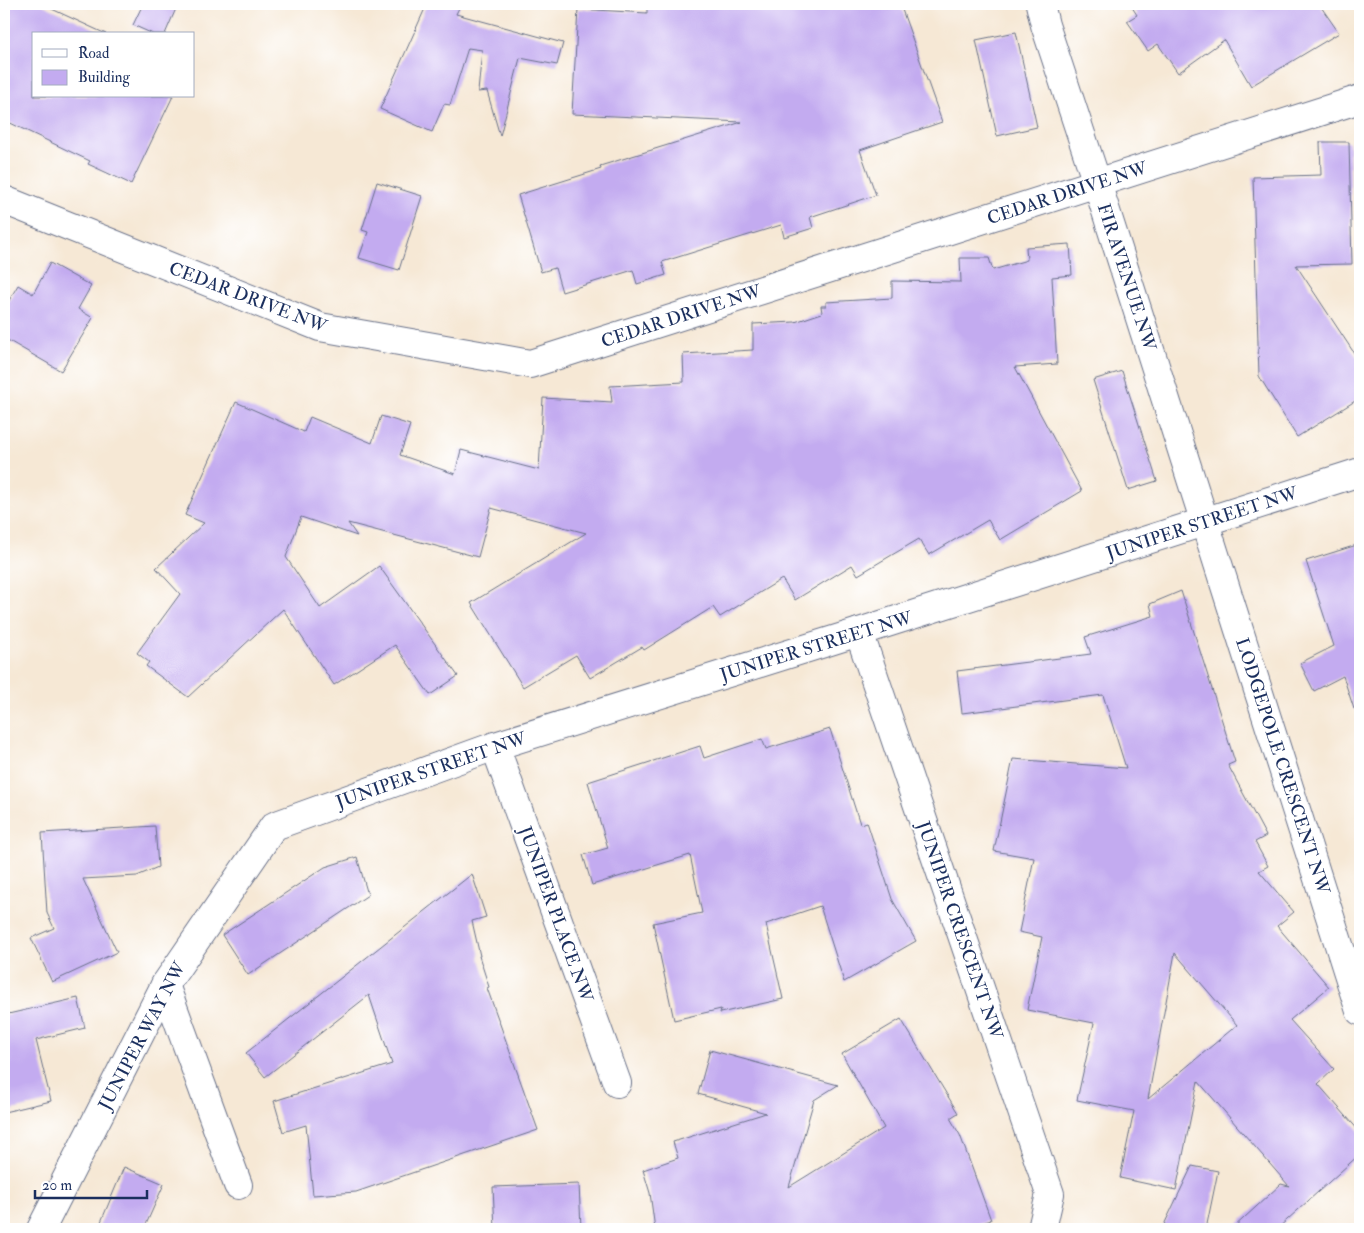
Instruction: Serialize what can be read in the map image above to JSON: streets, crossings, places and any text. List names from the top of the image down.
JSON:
{
  "streets": {
    "street": [
      "CEDAR DRIVE NW",
      "FIR AVENUE NW",
      "JUNIPER STREET NW",
      "LODGEPOLE CRESCENT NW",
      "JUNIPER PLACE NW",
      "JUNIPER CRESCENT NW",
      "JUNIPER WAY NW"
    ]
  },
  "crossings": [
    ["CEDAR DRIVE NW", "FIR AVENUE NW"],
    ["FIR AVENUE NW", "JUNIPER STREET NW"],
    ["FIR AVENUE NW", "LODGEPOLE CRESCENT NW"],
    ["JUNIPER STREET NW", "LODGEPOLE CRESCENT NW"],
    ["JUNIPER STREET NW", "JUNIPER PLACE NW"],
    ["JUNIPER STREET NW", "JUNIPER CRESCENT NW"],
    ["JUNIPER STREET NW", "JUNIPER WAY NW"]
  ],
  "legend": ["Road", "Building"],
  "scale_bar": "20 m"
}
